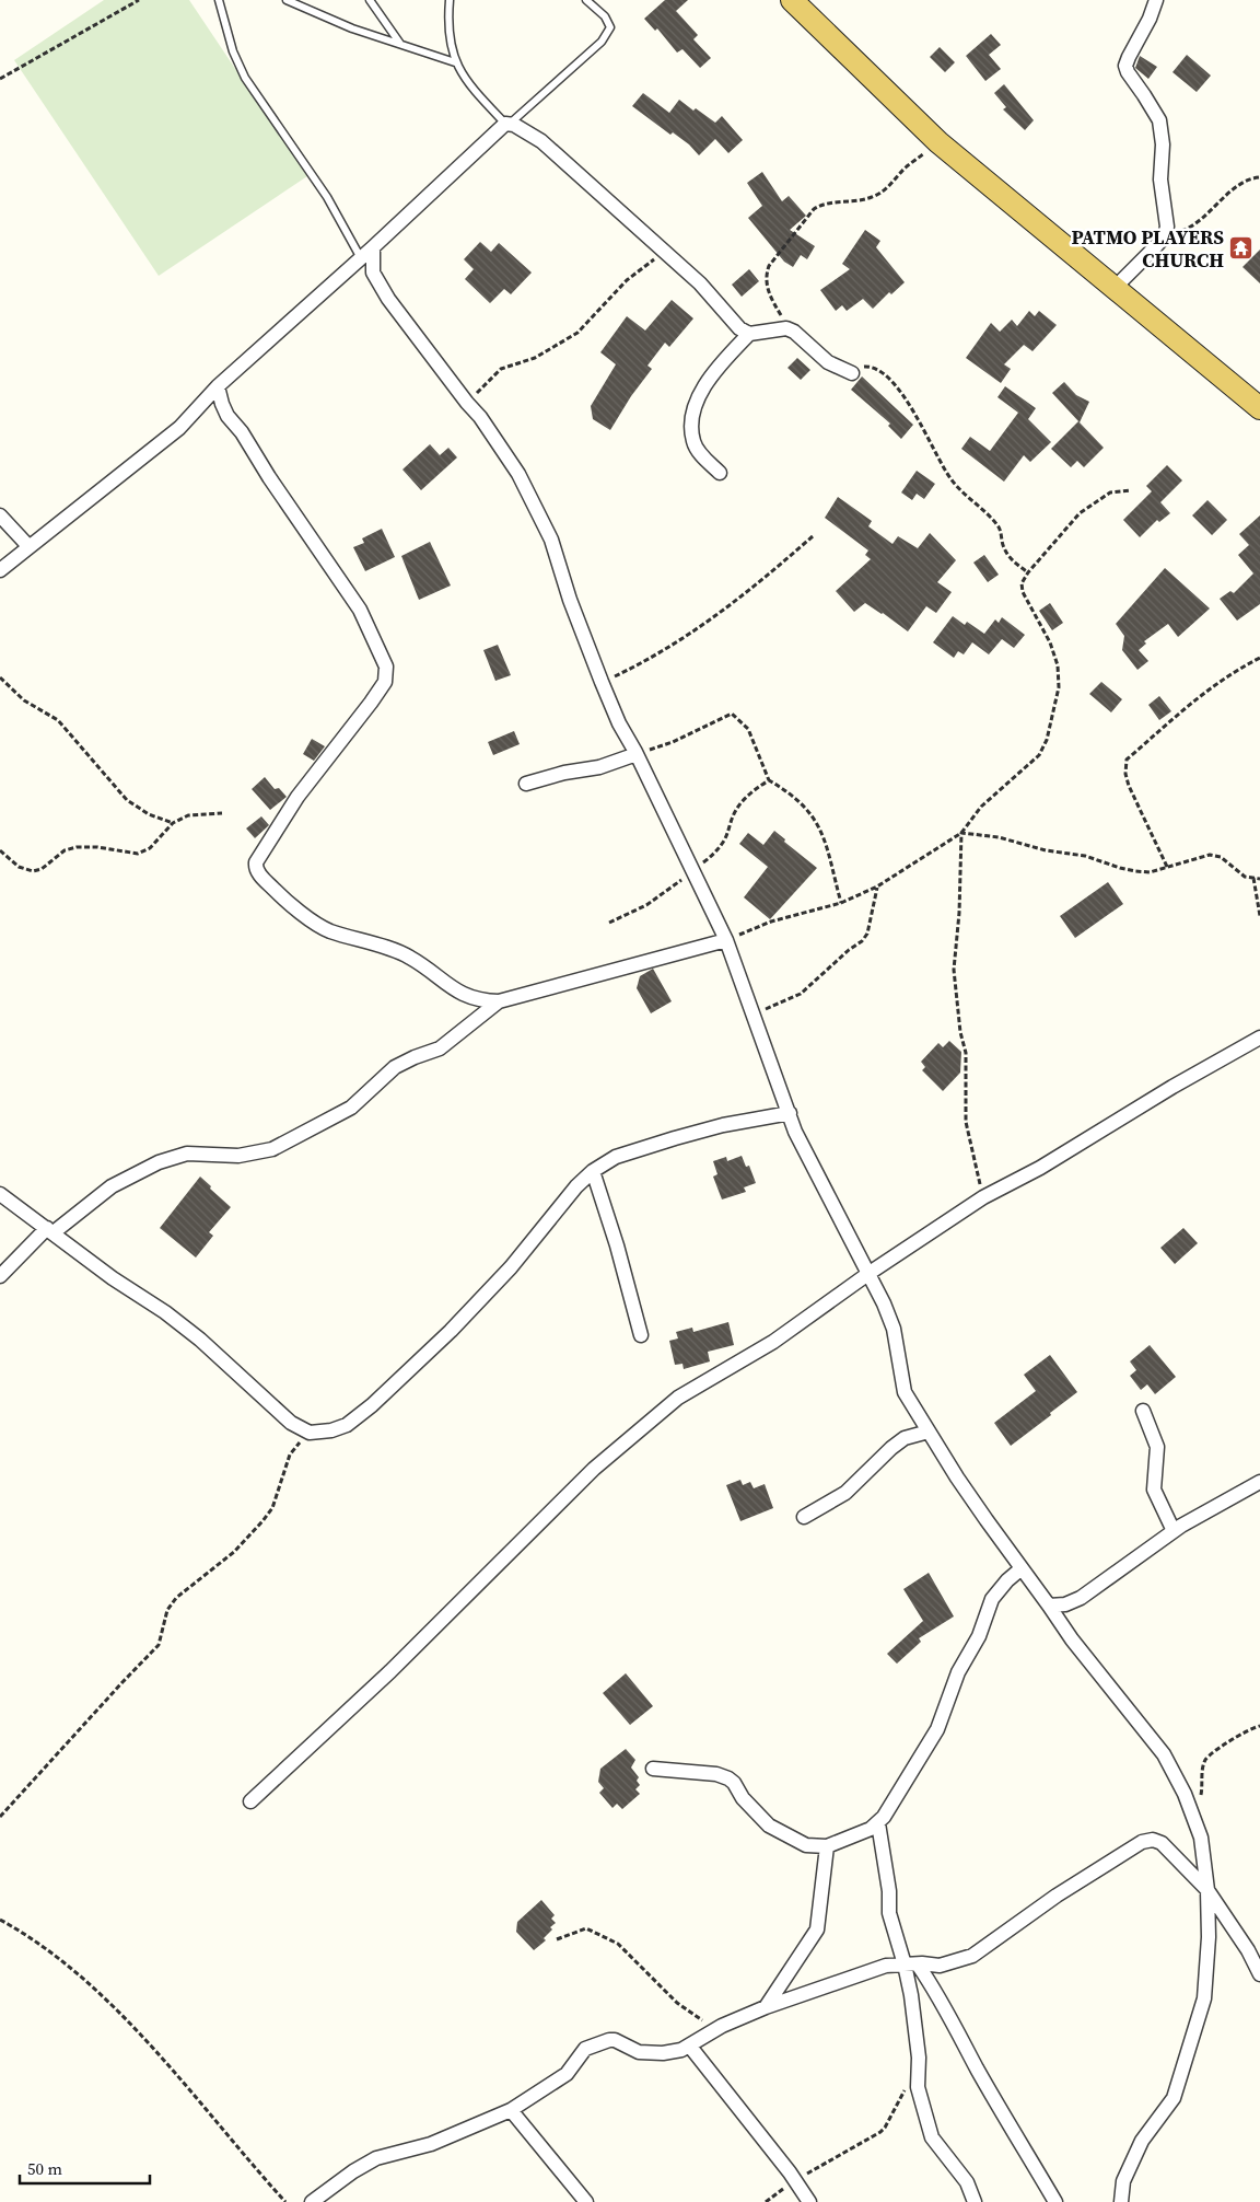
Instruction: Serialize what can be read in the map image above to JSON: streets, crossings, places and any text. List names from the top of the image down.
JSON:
{
  "places": {
    "temple": ["PATMO PLAYERS CHURCH"]
  },
  "scale_bar": "50 m"
}
